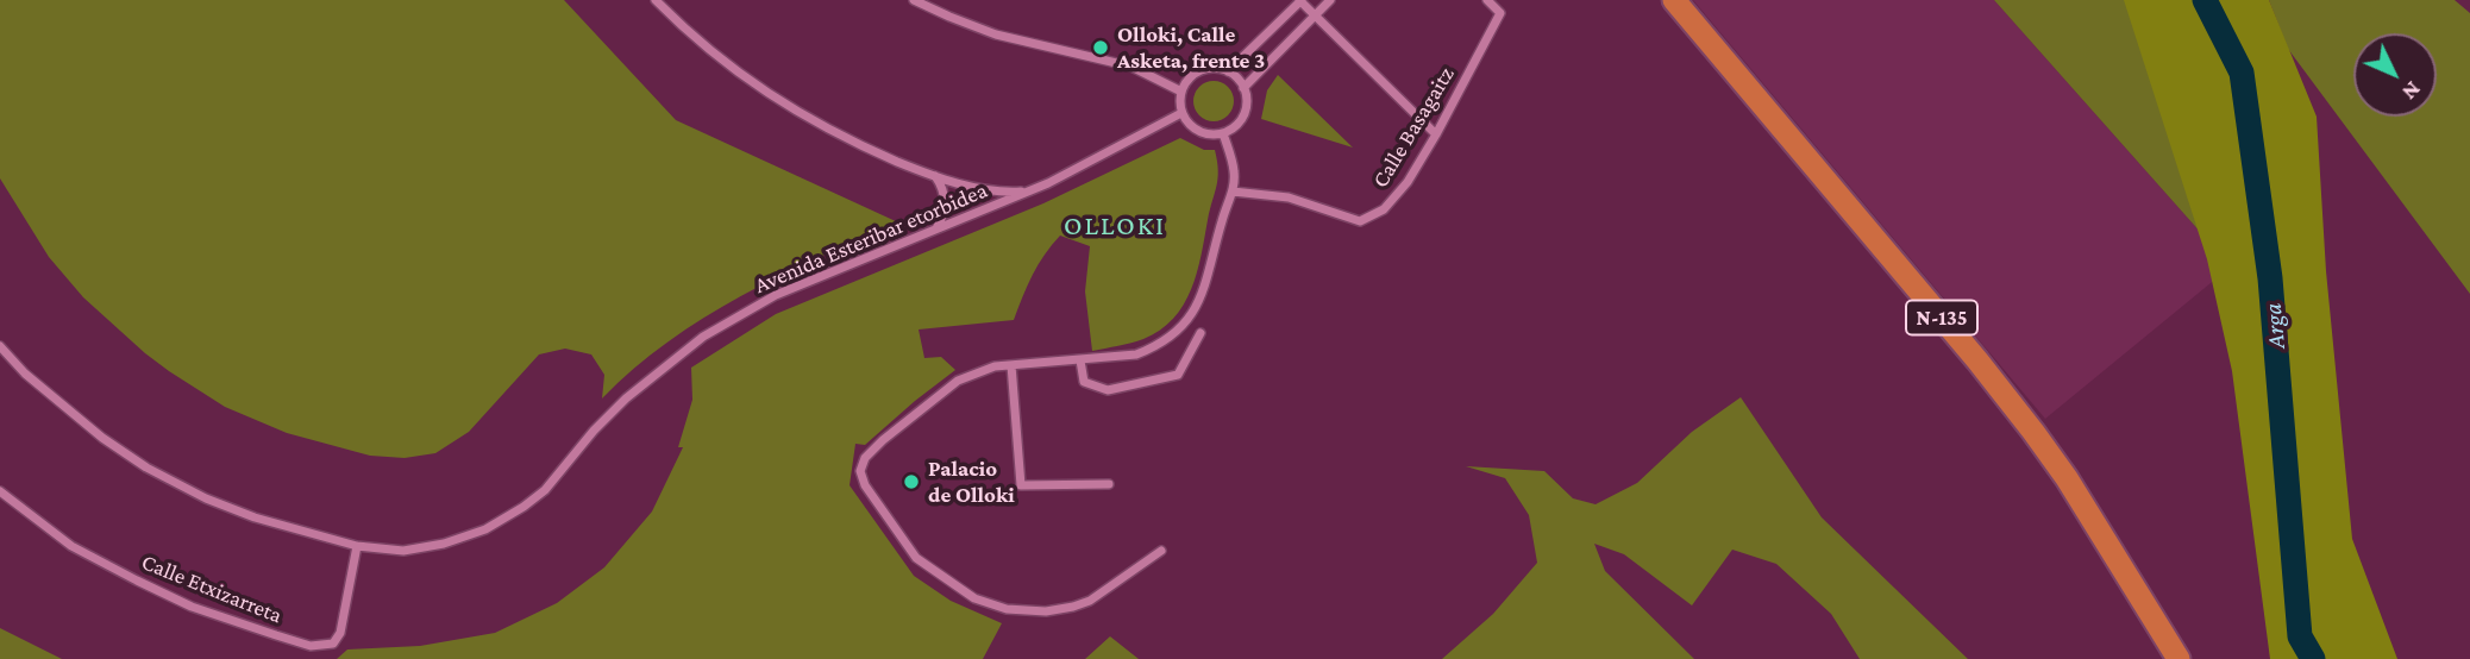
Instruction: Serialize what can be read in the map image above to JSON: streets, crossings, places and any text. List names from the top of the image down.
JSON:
{
  "streets": {
    "highway": ["N-135"],
    "street": ["Calle Basagaitz", "Avenida Esteribar etorbidea", "Calle Etxizarreta"]
  },
  "crossings": [
    ["Avenida Esteribar etorbidea", "Calle Etxizarreta"]
  ],
  "districts": ["OLLOKI"],
  "water": ["Arga"],
  "places": ["Olloki, Calle Asketa, frente 3", "Palacio de Olloki"],
  "north": "bottom right"
}
